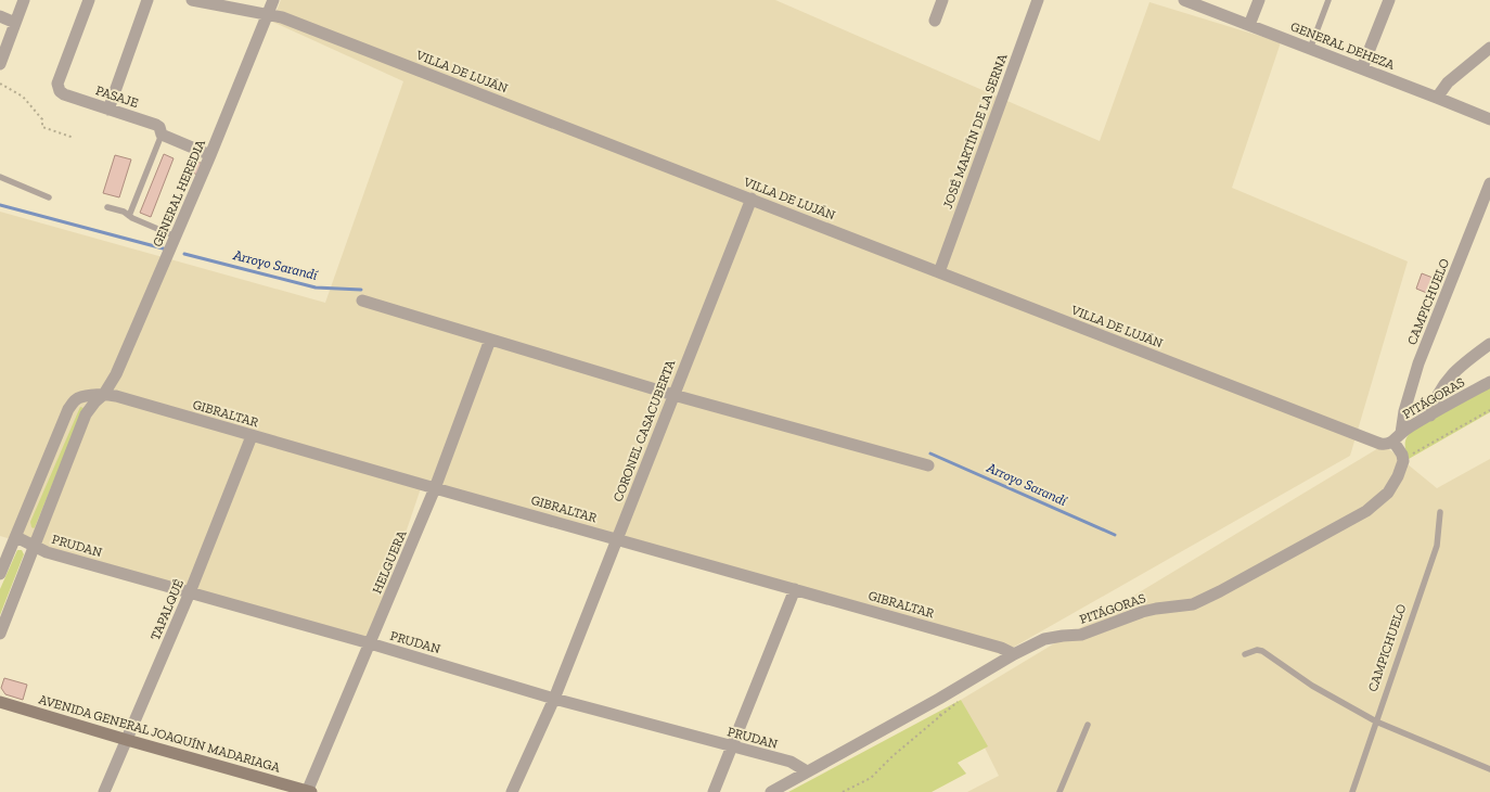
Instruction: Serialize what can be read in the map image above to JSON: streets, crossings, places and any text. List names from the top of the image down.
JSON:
{
  "streets": {
    "main road": ["AVENIDA GENERAL JOAQUÍN MADARIAGA"],
    "street": [
      "GENERAL DEHEZA",
      "VILLA DE LUJÁN",
      "PASAJE",
      "JOSÉ MARTÍN DE LA SERNA",
      "GENERAL HEREDIA",
      "CAMPICHUELO",
      "PITÁGORAS",
      "GIBRALTAR",
      "CORONEL CASACUBERTA",
      "PRUDAN",
      "HELGUERA",
      "TAPALQUÉ"
    ]
  },
  "crossings": [
    ["VILLA DE LUJÁN", "JOSÉ MARTÍN DE LA SERNA"],
    ["VILLA DE LUJÁN", "GENERAL HEREDIA"],
    ["VILLA DE LUJÁN", "CAMPICHUELO"],
    ["VILLA DE LUJÁN", "PITÁGORAS"],
    ["VILLA DE LUJÁN", "CORONEL CASACUBERTA"],
    ["PASAJE", "GENERAL HEREDIA"],
    ["GENERAL HEREDIA", "GIBRALTAR"],
    ["GENERAL HEREDIA", "PRUDAN"],
    ["CAMPICHUELO", "PITÁGORAS"],
    ["PITÁGORAS", "GIBRALTAR"],
    ["PITÁGORAS", "PRUDAN"],
    ["GIBRALTAR", "CORONEL CASACUBERTA"],
    ["GIBRALTAR", "HELGUERA"],
    ["GIBRALTAR", "TAPALQUÉ"],
    ["CORONEL CASACUBERTA", "PRUDAN"],
    ["PRUDAN", "HELGUERA"],
    ["PRUDAN", "TAPALQUÉ"],
    ["HELGUERA", "AVENIDA GENERAL JOAQUÍN MADARIAGA"],
    ["TAPALQUÉ", "AVENIDA GENERAL JOAQUÍN MADARIAGA"]
  ],
  "water": ["Arroyo Sarandí"]
}
